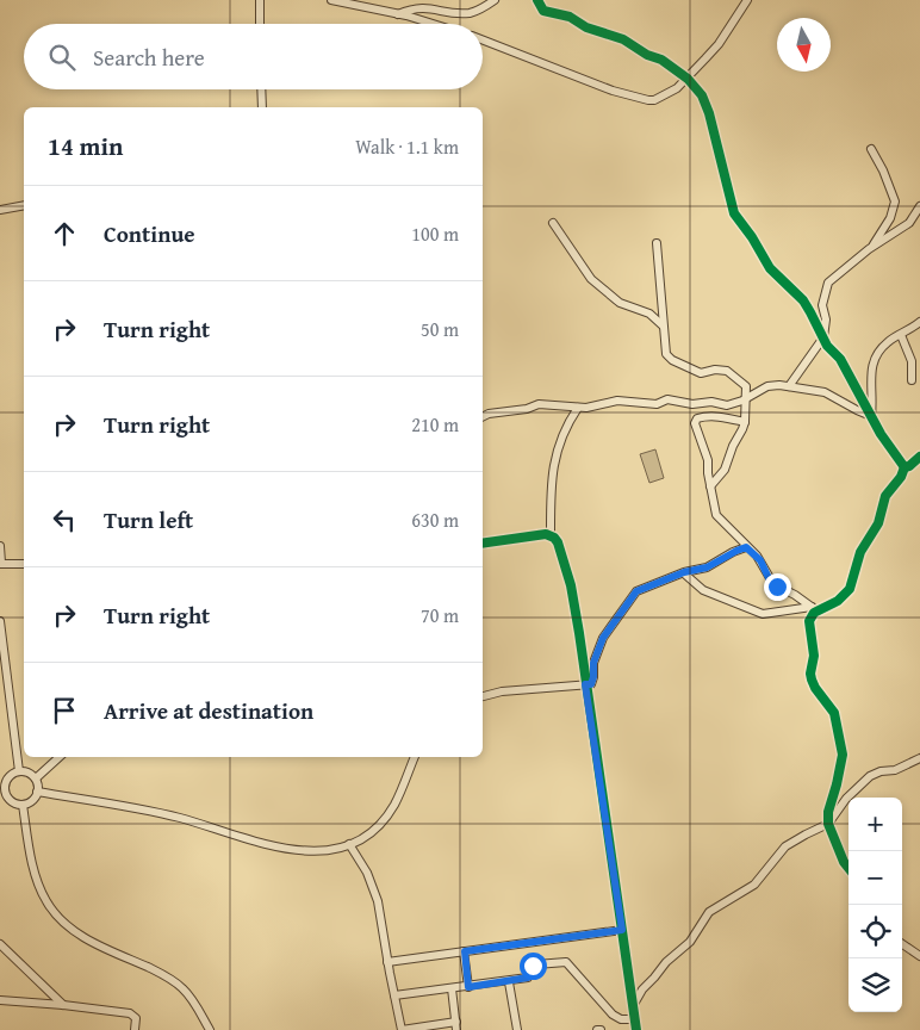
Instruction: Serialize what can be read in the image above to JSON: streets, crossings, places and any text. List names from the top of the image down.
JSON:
{
  "north": "bottom",
  "page": {
    "search": "Search here",
    "heading": ["14 min", "Walk · 1.1 km"],
    "list": [
      ["Continue", "100 m"],
      ["Turn right", "50 m"],
      ["Turn right", "210 m"],
      ["Turn left", "630 m"],
      ["Turn right", "70 m"],
      "Arrive at destination"
    ],
    "map_buttons": ["+", "−"]
  }
}
